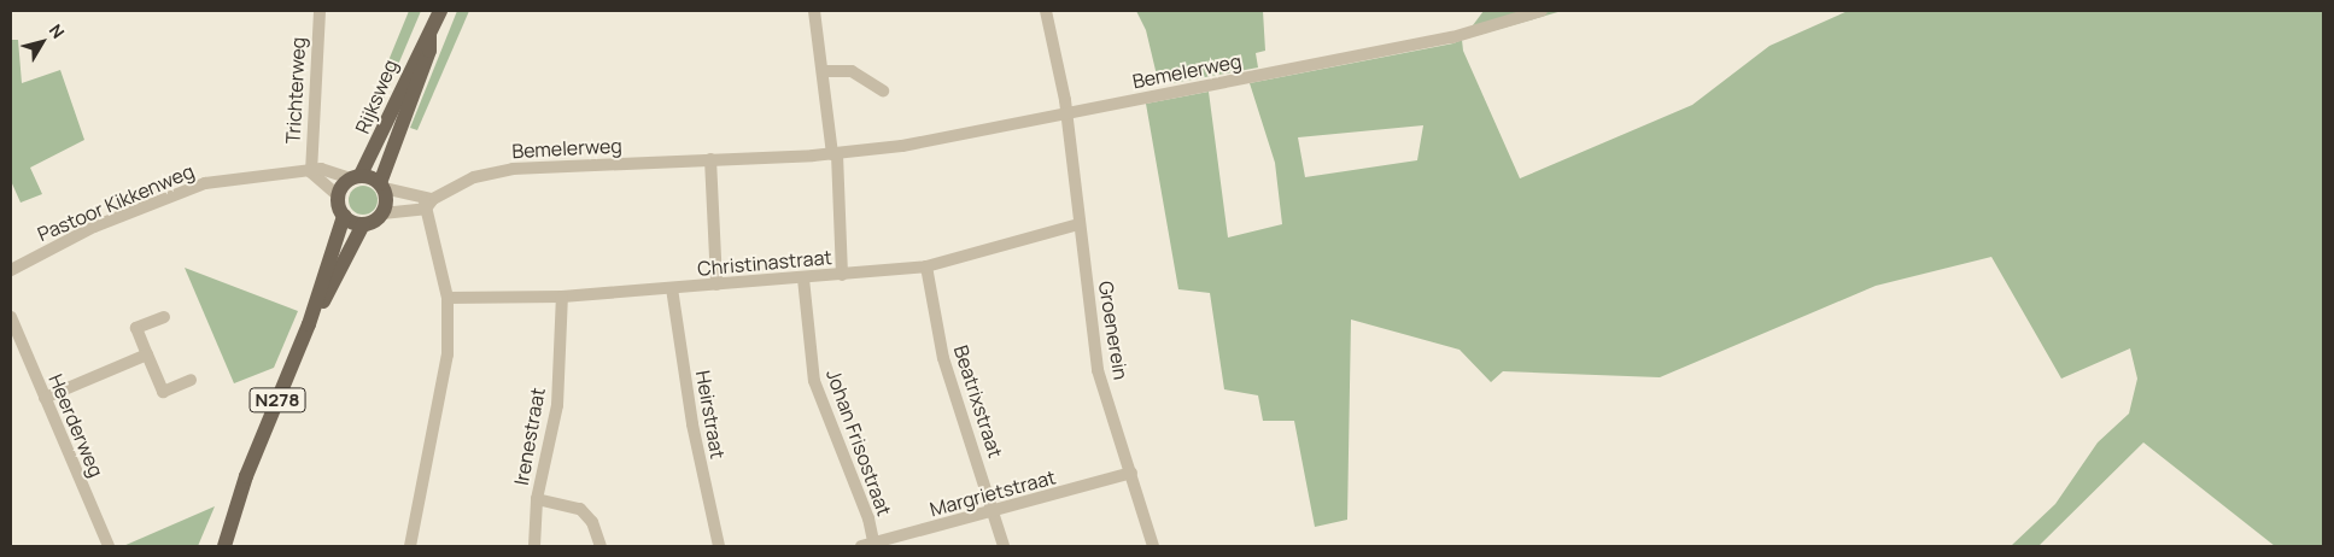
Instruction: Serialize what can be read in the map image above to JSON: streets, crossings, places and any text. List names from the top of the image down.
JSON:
{
  "streets": {
    "main road": ["Rijksweg", "N278"],
    "street": [
      "Bemelerweg",
      "Trichterweg",
      "Pastoor Kikkenweg",
      "Christinastraat",
      "Groenerein",
      "Beatrixstraat",
      "Heirstraat",
      "Heerderweg",
      "Irenestraat",
      "Johan Frisostraat",
      "Margrietstraat"
    ]
  },
  "crossings": [
    ["Bemelerweg", "Rijksweg"],
    ["Bemelerweg", "Pastoor Kikkenweg"],
    ["Bemelerweg", "Groenerein"],
    ["Bemelerweg", "N278"],
    ["Trichterweg", "Pastoor Kikkenweg"],
    ["Rijksweg", "Pastoor Kikkenweg"],
    ["Rijksweg", "N278"],
    ["Pastoor Kikkenweg", "N278"],
    ["Christinastraat", "Groenerein"],
    ["Christinastraat", "Beatrixstraat"],
    ["Christinastraat", "Heirstraat"],
    ["Christinastraat", "Irenestraat"],
    ["Christinastraat", "Johan Frisostraat"],
    ["Groenerein", "Margrietstraat"],
    ["Beatrixstraat", "Margrietstraat"],
    ["Johan Frisostraat", "Margrietstraat"]
  ],
  "north": "top right"
}
